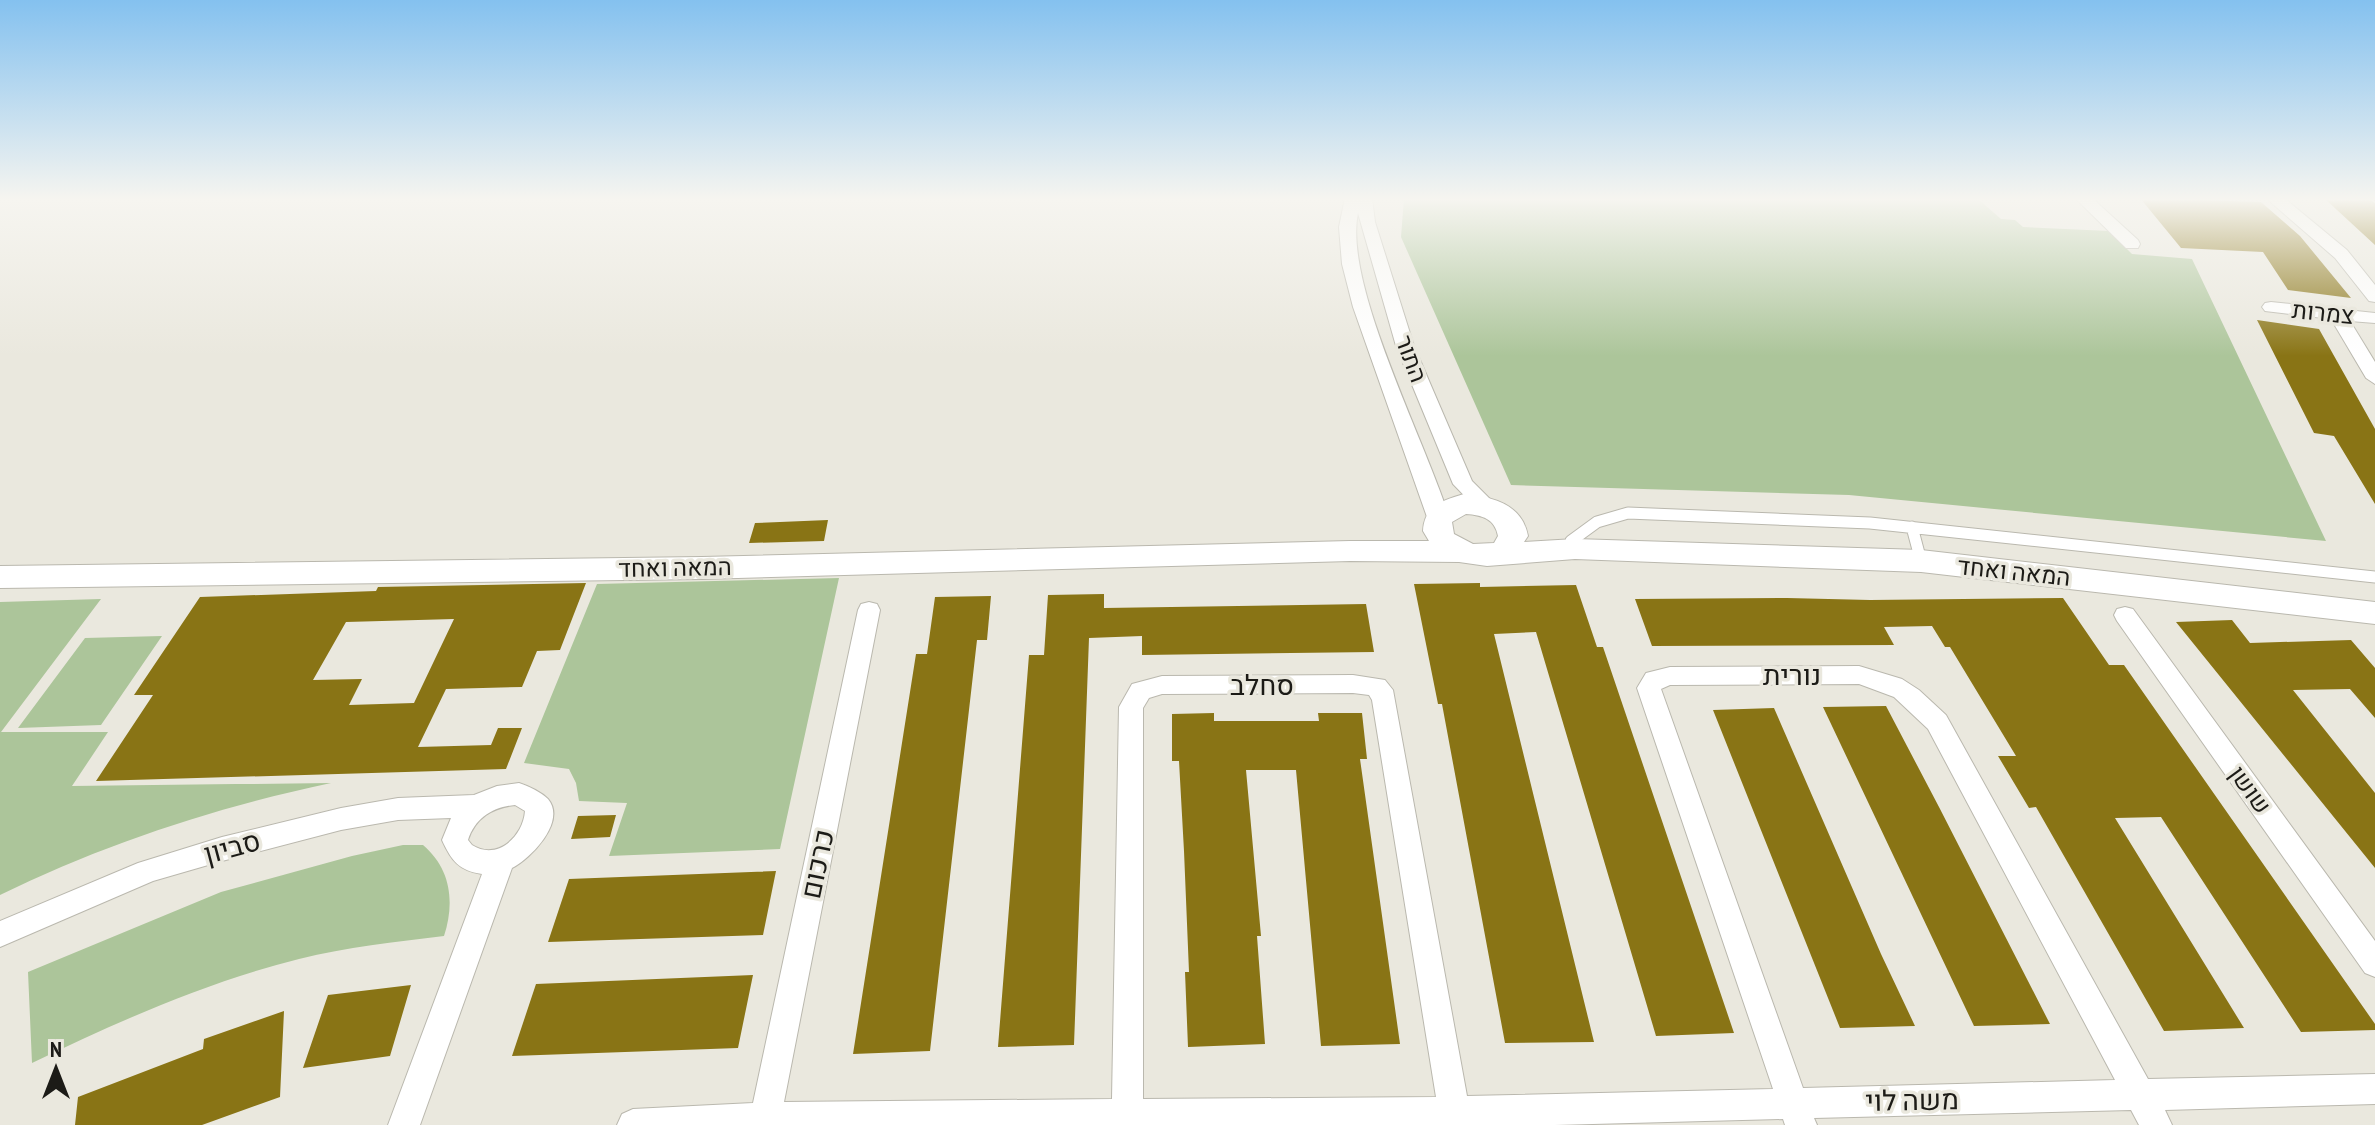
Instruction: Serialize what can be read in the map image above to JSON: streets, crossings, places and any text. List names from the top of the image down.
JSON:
{
  "streets": {
    "street": [
      "צמרות",
      "התור",
      "המאה ואחד",
      "נורית",
      "סחלב",
      "שושן",
      "סביון",
      "כרכום",
      "משה לוי"
    ]
  },
  "crossings": [
    ["התור", "המאה ואחד"],
    ["נורית", "משה לוי"],
    ["סחלב", "משה לוי"],
    ["כרכום", "משה לוי"]
  ],
  "north": "top"
}
